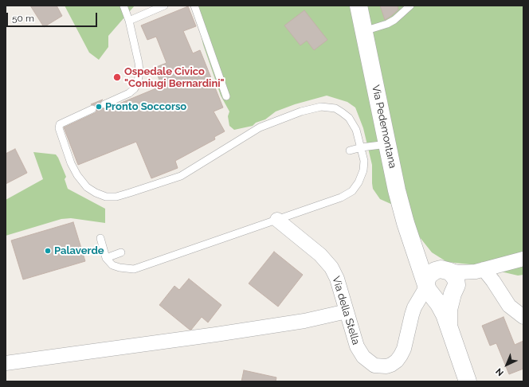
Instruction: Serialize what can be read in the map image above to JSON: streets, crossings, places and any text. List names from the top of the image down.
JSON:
{
  "streets": {
    "street": ["Via Pedemontana", "Via della Stella"]
  },
  "crossings": [
    ["Via Pedemontana", "Via della Stella"]
  ],
  "places": ["Ospedale Civico \"Coniugi Bernardini\"", "Pronto Soccorso", "Palaverde"],
  "scale_bar": "50 m",
  "north": "bottom left"
}
